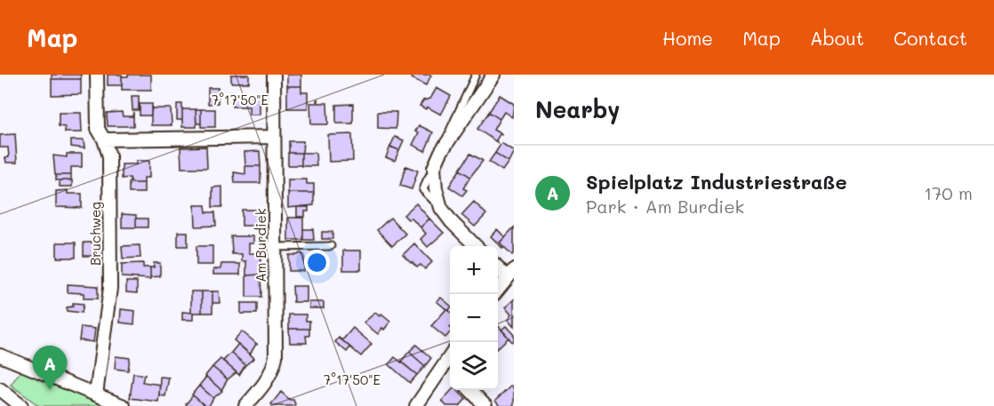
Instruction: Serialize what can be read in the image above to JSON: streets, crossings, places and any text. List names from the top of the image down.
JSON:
{
  "streets": {
    "street": ["Bruchweg", "Am Burdiek"]
  },
  "page": {
    "header": "Map",
    "nav": [
      "Home",
      "Map",
      "About",
      "Contact"
    ],
    "heading": "Nearby",
    "list": [
      {
        "mark": "A",
        "name": "Spielplatz Industriestraße",
        "note": "Park · Am Burdiek",
        "value": "170 m"
      }
    ],
    "map_buttons": ["+", "−"],
    "pins": "A"
  },
  "coordinates": ["7°17'50\"E"]
}
